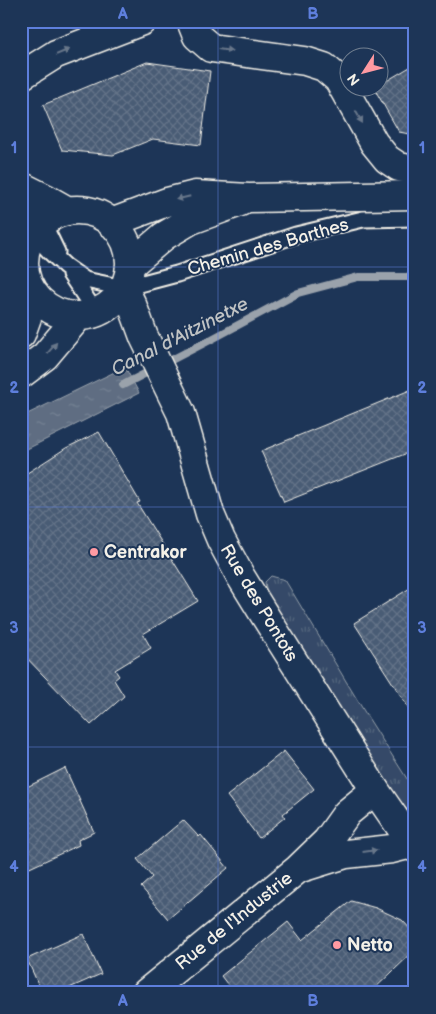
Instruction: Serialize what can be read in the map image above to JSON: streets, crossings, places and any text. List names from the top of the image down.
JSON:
{
  "streets": {
    "street": ["Chemin des Barthes", "Rue des Pontots", "Rue de l'Industrie"]
  },
  "crossings": [
    ["Chemin des Barthes", "Rue des Pontots"],
    ["Rue des Pontots", "Rue de l'Industrie"]
  ],
  "water": ["Canal d'Aitzinetxe"],
  "places": ["Centrakor", "Netto"],
  "north": "bottom left",
  "grid": {
    "columns": ["A", "B"],
    "rows": [
      "1",
      "2",
      "3",
      "4"
    ]
  }
}
